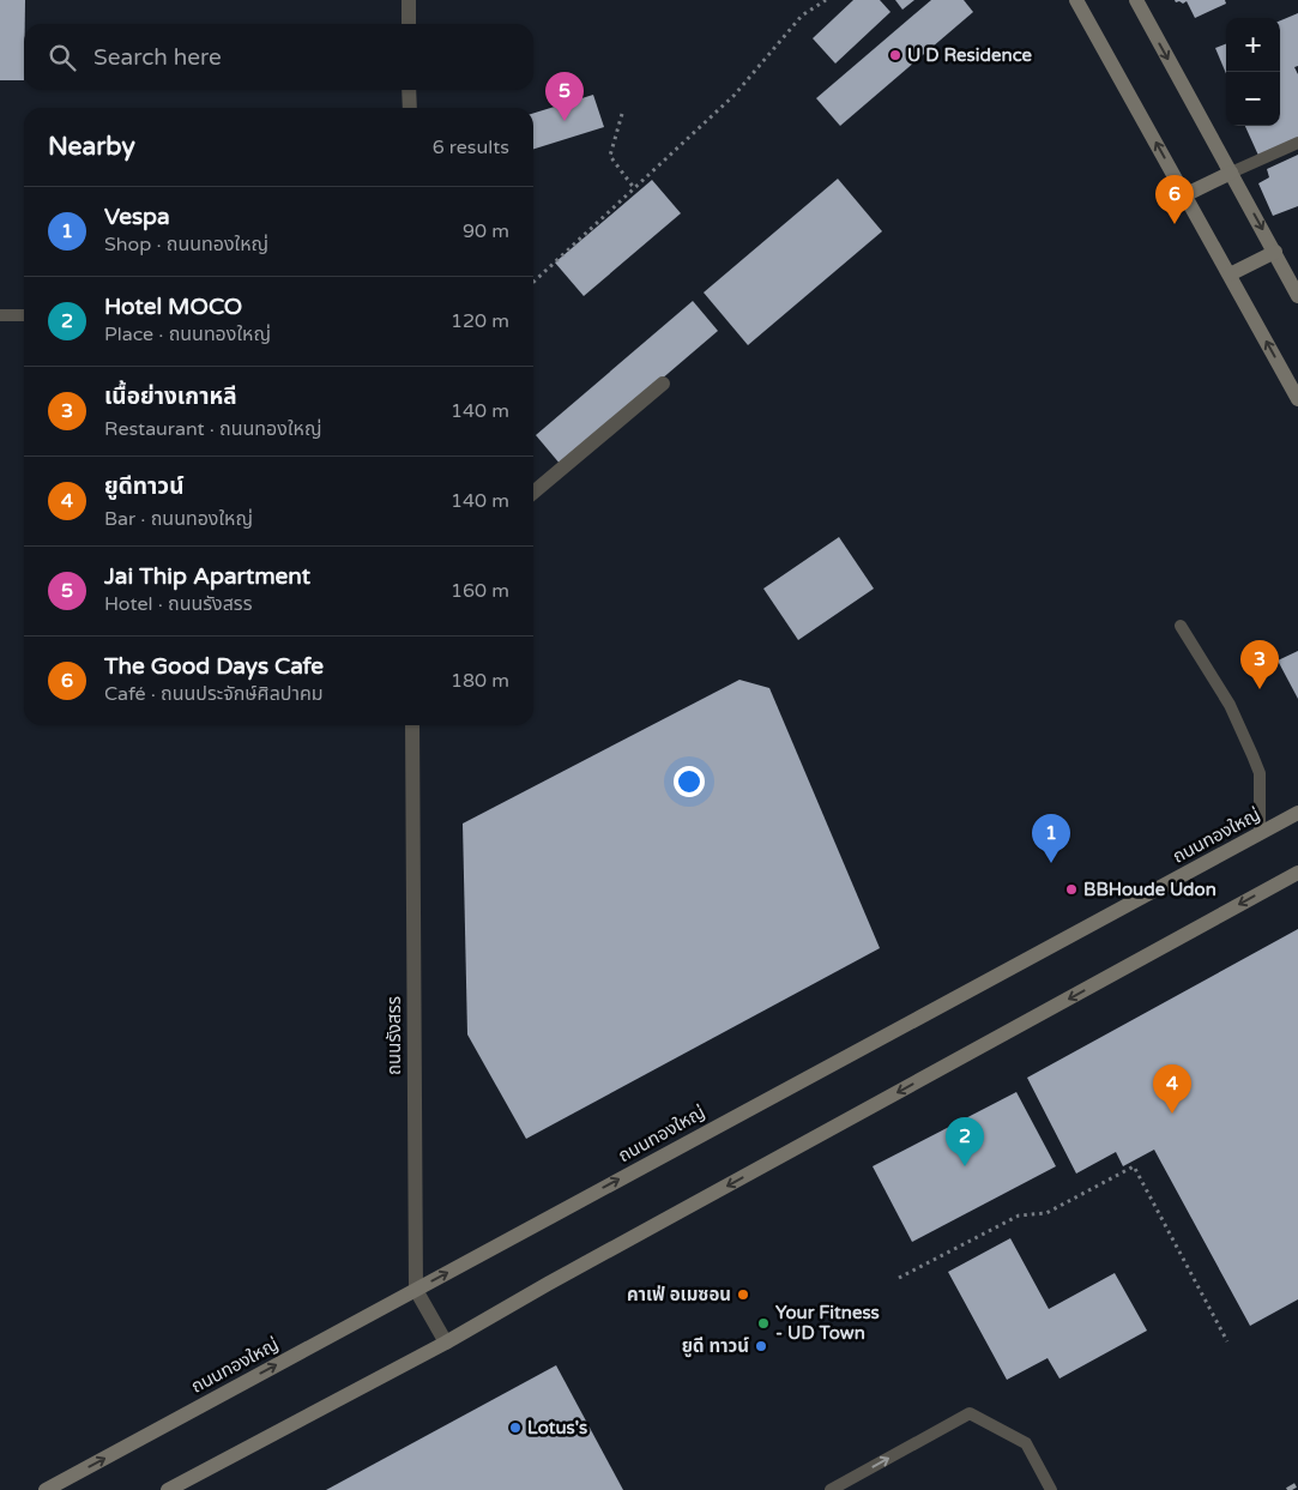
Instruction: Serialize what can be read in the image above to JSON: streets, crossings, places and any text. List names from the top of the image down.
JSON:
{
  "streets": {
    "street": ["ถนนทองใหญ่", "ถนนรังสรร"]
  },
  "crossings": [
    ["ถนนทองใหญ่", "ถนนรังสรร"]
  ],
  "places": [
    "U D Residence",
    "BBHoude Udon",
    "คาเฟ่ อเมซอน",
    "Your Fitness - UD Town",
    "ยูดี ทาวน์",
    "Lotus's"
  ],
  "page": {
    "map_buttons": ["+", "−"],
    "search": "Search here",
    "pins": [
      "5",
      "6",
      "3",
      "1",
      "4",
      "2"
    ],
    "heading": ["Nearby", "6 results"],
    "list": [
      {
        "mark": "1",
        "name": "Vespa",
        "note": "Shop · ถนนทองใหญ่",
        "value": "90 m"
      },
      {
        "mark": "2",
        "name": "Hotel MOCO",
        "note": "Place · ถนนทองใหญ่",
        "value": "120 m"
      },
      {
        "mark": "3",
        "name": "เนื้อย่างเกาหลี",
        "note": "Restaurant · ถนนทองใหญ่",
        "value": "140 m"
      },
      {
        "mark": "4",
        "name": "ยูดีทาวน์",
        "note": "Bar · ถนนทองใหญ่",
        "value": "140 m"
      },
      {
        "mark": "5",
        "name": "Jai Thip Apartment",
        "note": "Hotel · ถนนรังสรร",
        "value": "160 m"
      },
      {
        "mark": "6",
        "name": "The Good Days Cafe",
        "note": "Café · ถนนประจักษ์ศิลปาคม",
        "value": "180 m"
      }
    ]
  }
}
